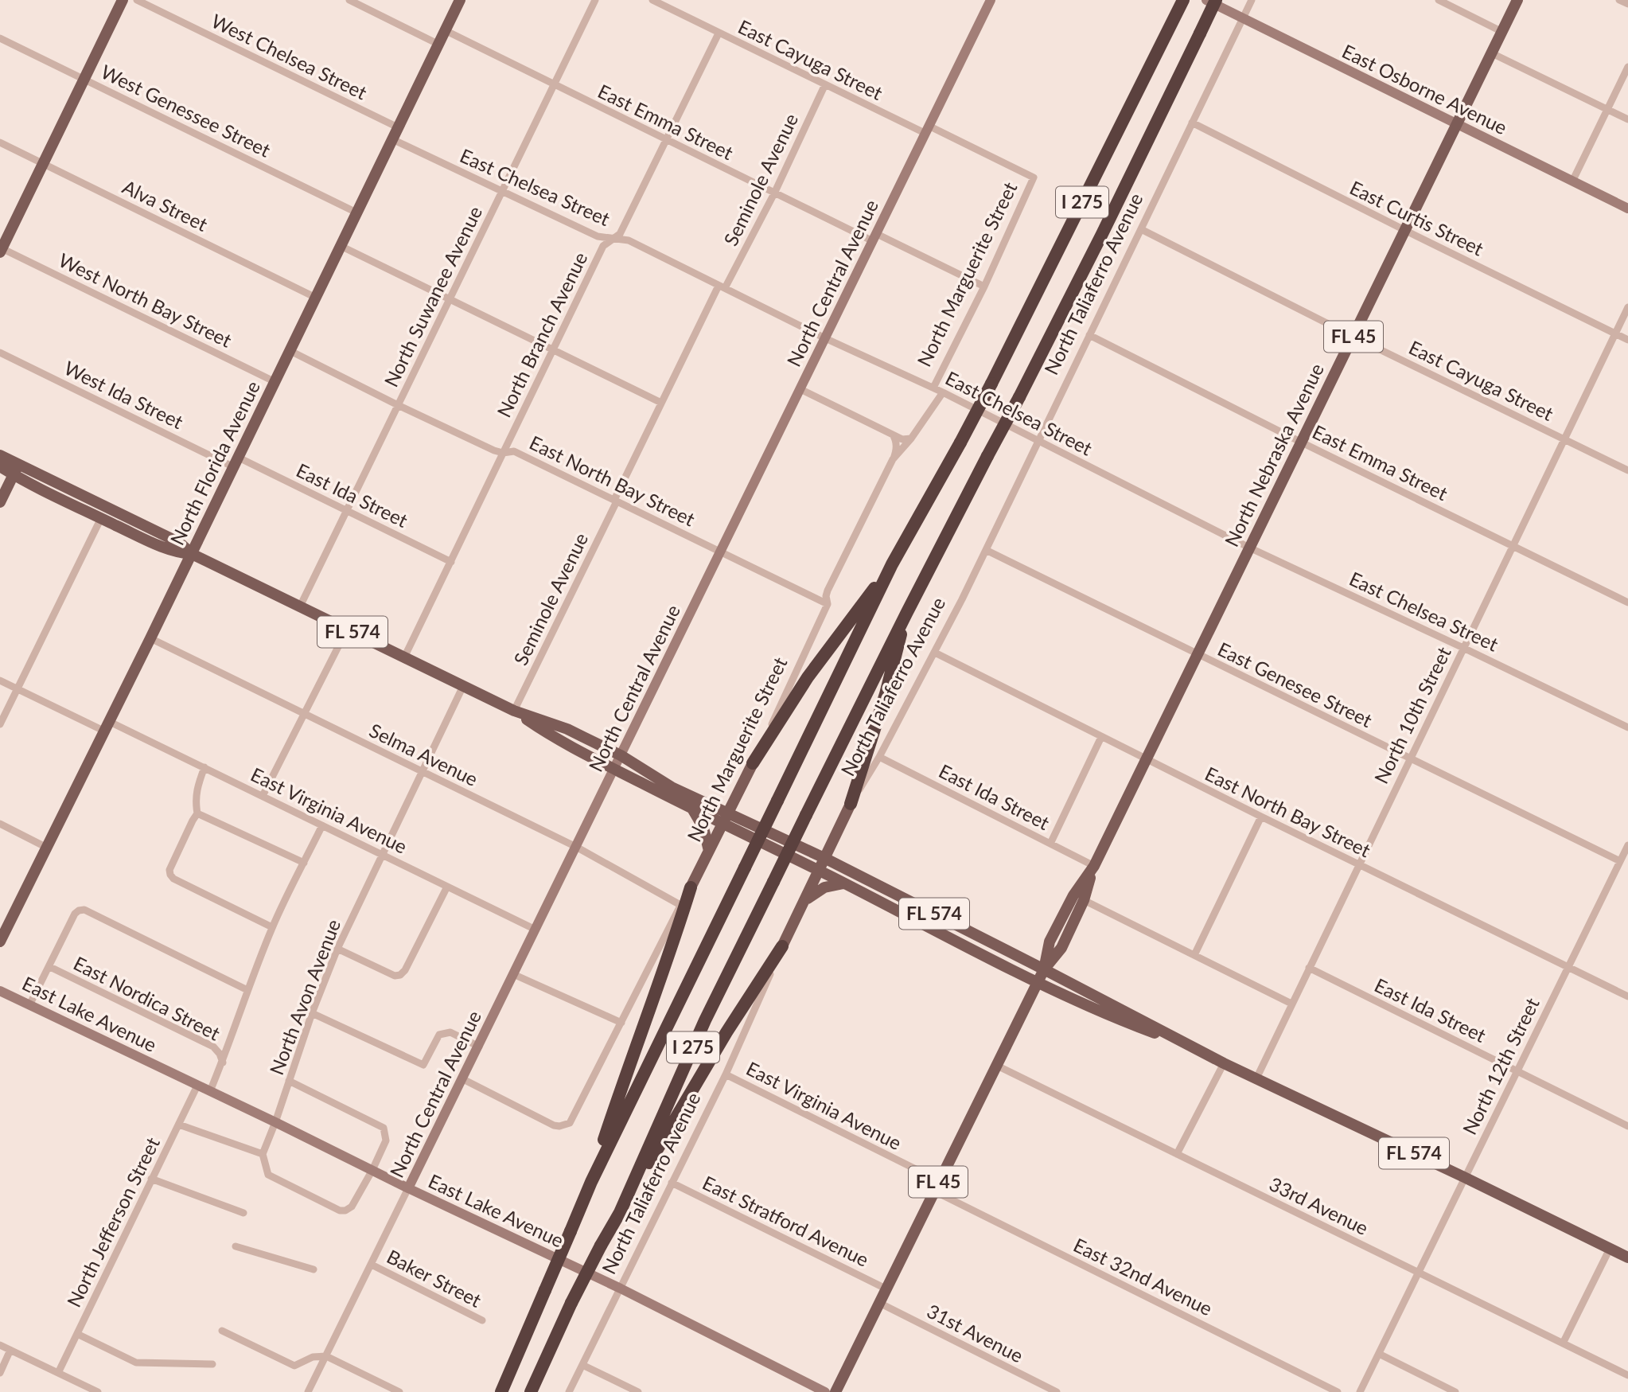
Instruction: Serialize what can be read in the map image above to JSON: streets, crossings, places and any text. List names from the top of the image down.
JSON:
{
  "streets": {
    "highway": ["I 275"],
    "main road": [
      "North Marguerite Street",
      "North Taliaferro Avenue",
      "FL 45",
      "North Nebraska Avenue",
      "North Florida Avenue",
      "FL 574"
    ],
    "street": [
      "West Chelsea Street",
      "East Cayuga Street",
      "East Osborne Avenue",
      "West Genessee Street",
      "East Emma Street",
      "Seminole Avenue",
      "East Chelsea Street",
      "Alva Street",
      "East Curtis Street",
      "North Central Avenue",
      "North Suwanee Avenue",
      "West North Bay Street",
      "North Branch Avenue",
      "West Ida Street",
      "East North Bay Street",
      "East Ida Street",
      "East Genesee Street",
      "North 10th Street",
      "Selma Avenue",
      "East Virginia Avenue",
      "North Avon Avenue",
      "East Nordica Street",
      "East Lake Avenue",
      "North 12th Street",
      "33rd Avenue",
      "East Stratford Avenue",
      "North Jefferson Street",
      "East 32nd Avenue",
      "Baker Street",
      "31st Avenue"
    ]
  },
  "crossings": [
    ["West Chelsea Street", "North Florida Avenue"],
    ["East Cayuga Street", "Seminole Avenue"],
    ["East Cayuga Street", "North Marguerite Street"],
    ["East Cayuga Street", "North Central Avenue"],
    ["East Cayuga Street", "North Taliaferro Avenue"],
    ["East Cayuga Street", "North Branch Avenue"],
    ["East Cayuga Street", "North Nebraska Avenue"],
    ["East Cayuga Street", "North 10th Street"],
    ["East Osborne Avenue", "North Taliaferro Avenue"],
    ["East Osborne Avenue", "North Nebraska Avenue"],
    ["West Genessee Street", "North Florida Avenue"],
    ["East Emma Street", "Seminole Avenue"],
    ["East Emma Street", "North Marguerite Street"],
    ["East Emma Street", "North Central Avenue"],
    ["East Emma Street", "North Taliaferro Avenue"],
    ["East Emma Street", "North Suwanee Avenue"],
    ["East Emma Street", "North Branch Avenue"],
    ["East Emma Street", "North Nebraska Avenue"],
    ["East Emma Street", "North Florida Avenue"],
    ["East Emma Street", "North 10th Street"],
    ["Seminole Avenue", "East Chelsea Street"],
    ["Seminole Avenue", "East North Bay Street"],
    ["Seminole Avenue", "FL 574"],
    ["East Chelsea Street", "North Marguerite Street"],
    ["East Chelsea Street", "North Central Avenue"],
    ["East Chelsea Street", "North Taliaferro Avenue"],
    ["East Chelsea Street", "North Suwanee Avenue"],
    ["East Chelsea Street", "North Branch Avenue"],
    ["East Chelsea Street", "North Nebraska Avenue"],
    ["East Chelsea Street", "North Florida Avenue"],
    ["East Chelsea Street", "North 10th Street"],
    ["Alva Street", "North Florida Avenue"],
    ["East Curtis Street", "North Taliaferro Avenue"],
    ["East Curtis Street", "North Nebraska Avenue"],
    ["East Curtis Street", "North 10th Street"],
    ["North Marguerite Street", "North Central Avenue"],
    ["North Marguerite Street", "East North Bay Street"],
    ["North Marguerite Street", "FL 574"],
    ["North Marguerite Street", "Selma Avenue"],
    ["North Central Avenue", "East North Bay Street"],
    ["North Central Avenue", "FL 574"],
    ["North Central Avenue", "Selma Avenue"],
    ["North Central Avenue", "East Virginia Avenue"],
    ["North Central Avenue", "East Lake Avenue"],
    ["North Central Avenue", "Baker Street"],
    ["North Taliaferro Avenue", "East North Bay Street"],
    ["North Taliaferro Avenue", "East Ida Street"],
    ["North Taliaferro Avenue", "FL 574"],
    ["North Taliaferro Avenue", "East Genesee Street"],
    ["North Taliaferro Avenue", "East Virginia Avenue"],
    ["North Taliaferro Avenue", "East Lake Avenue"],
    ["North Taliaferro Avenue", "East Stratford Avenue"],
    ["North Suwanee Avenue", "East North Bay Street"],
    ["North Suwanee Avenue", "East Ida Street"],
    ["North Suwanee Avenue", "FL 574"],
    ["West North Bay Street", "North Florida Avenue"],
    ["North Branch Avenue", "East North Bay Street"],
    ["North Branch Avenue", "East Ida Street"],
    ["North Branch Avenue", "FL 574"],
    ["West Ida Street", "North Florida Avenue"],
    ["West Ida Street", "East Ida Street"],
    ["North Nebraska Avenue", "East North Bay Street"],
    ["North Nebraska Avenue", "East Ida Street"],
    ["North Nebraska Avenue", "FL 574"],
    ["North Nebraska Avenue", "East Genesee Street"],
    ["North Nebraska Avenue", "East Virginia Avenue"],
    ["North Nebraska Avenue", "33rd Avenue"],
    ["North Nebraska Avenue", "East Stratford Avenue"],
    ["North Nebraska Avenue", "East 32nd Avenue"],
    ["North Nebraska Avenue", "31st Avenue"],
    ["North Florida Avenue", "East North Bay Street"],
    ["North Florida Avenue", "East Ida Street"],
    ["North Florida Avenue", "FL 574"],
    ["North Florida Avenue", "Selma Avenue"],
    ["North Florida Avenue", "East Virginia Avenue"],
    ["East North Bay Street", "North 10th Street"],
    ["East North Bay Street", "North 12th Street"],
    ["East Ida Street", "North 10th Street"],
    ["East Ida Street", "North 12th Street"],
    ["FL 574", "North 10th Street"],
    ["FL 574", "North Avon Avenue"],
    ["FL 574", "North 12th Street"],
    ["East Genesee Street", "North 10th Street"],
    ["East Genesee Street", "North 12th Street"],
    ["Selma Avenue", "North Avon Avenue"],
    ["East Virginia Avenue", "North Avon Avenue"],
    ["East Virginia Avenue", "East 32nd Avenue"],
    ["North Avon Avenue", "East Lake Avenue"],
    ["East Lake Avenue", "North Jefferson Street"],
    ["North 12th Street", "33rd Avenue"]
  ]
}
